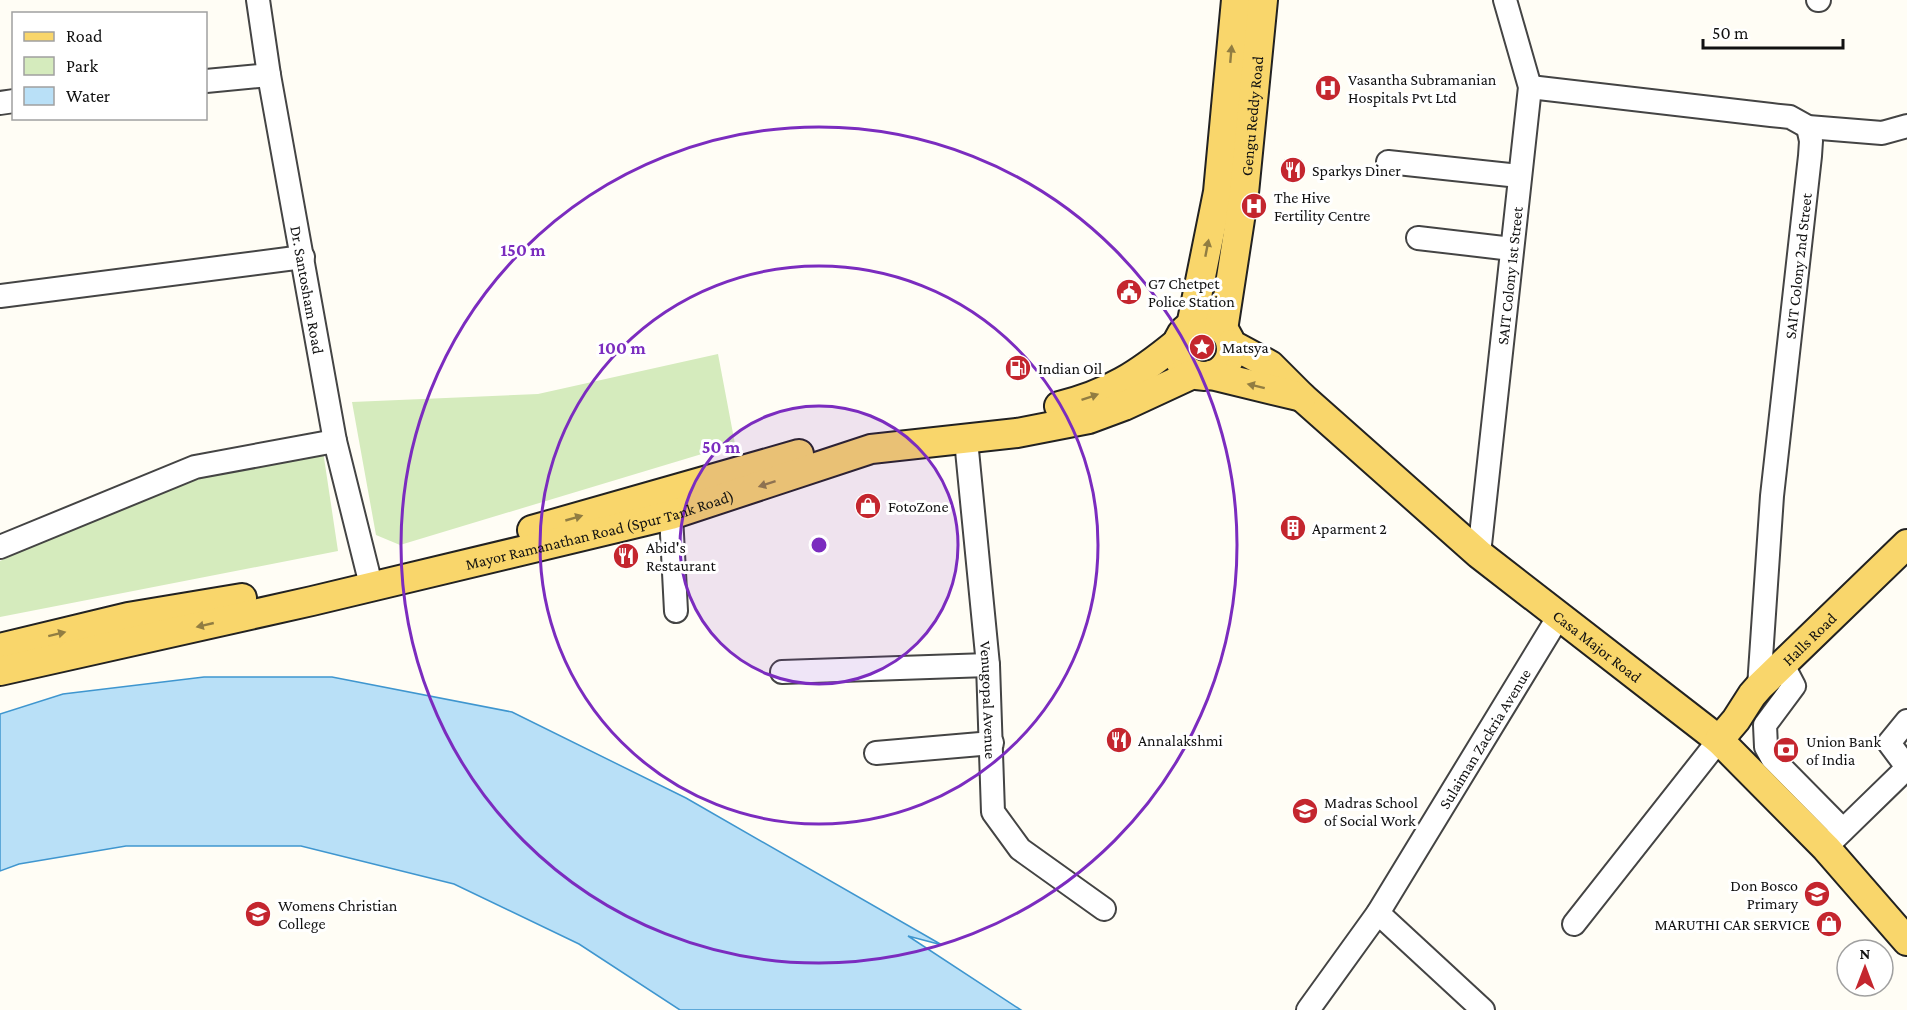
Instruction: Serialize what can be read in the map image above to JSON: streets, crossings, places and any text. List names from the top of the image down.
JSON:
{
  "streets": {
    "main road": [
      "Gengu Reddy Road",
      "Mayor Ramanathan Road (Spur Tank Road)",
      "Halls Road",
      "Casa Major Road"
    ],
    "street": [
      "SAIT Colony 2nd Street",
      "SAIT Colony 1st Street",
      "Dr. Santosham Road",
      "Venugopal Avenue",
      "Sulaiman Zackria Avenue"
    ]
  },
  "crossings": [
    ["Gengu Reddy Road", "Mayor Ramanathan Road (Spur Tank Road)"],
    ["Gengu Reddy Road", "Casa Major Road"],
    ["SAIT Colony 2nd Street", "Halls Road"],
    ["SAIT Colony 1st Street", "Casa Major Road"],
    ["Dr. Santosham Road", "Mayor Ramanathan Road (Spur Tank Road)"],
    ["Mayor Ramanathan Road (Spur Tank Road)", "Casa Major Road"],
    ["Mayor Ramanathan Road (Spur Tank Road)", "Venugopal Avenue"],
    ["Halls Road", "Casa Major Road"],
    ["Casa Major Road", "Sulaiman Zackria Avenue"]
  ],
  "places": {
    "hospital": ["Vasantha Subramanian Hospitals Pvt Ltd", "The Hive Fertility Centre"],
    "restaurant": ["Sparkys Diner", "Abid's Restaurant", "Annalakshmi"],
    "public building": ["G7 Chetpet Police Station"],
    "place": ["Matsya"],
    "fuel station": ["Indian Oil"],
    "shop": ["FotoZone", "MARUTHI CAR SERVICE"],
    "building": ["Aparment 2"],
    "bank": ["Union Bank of India"],
    "school or university": ["Madras School of Social Work", "Don Bosco Primary", "Womens Christian College"]
  },
  "legend": ["Road", "Park", "Water"],
  "scale_bar": "50 m",
  "north": "top",
  "rings": ["150 m", "100 m", "50 m"]
}
